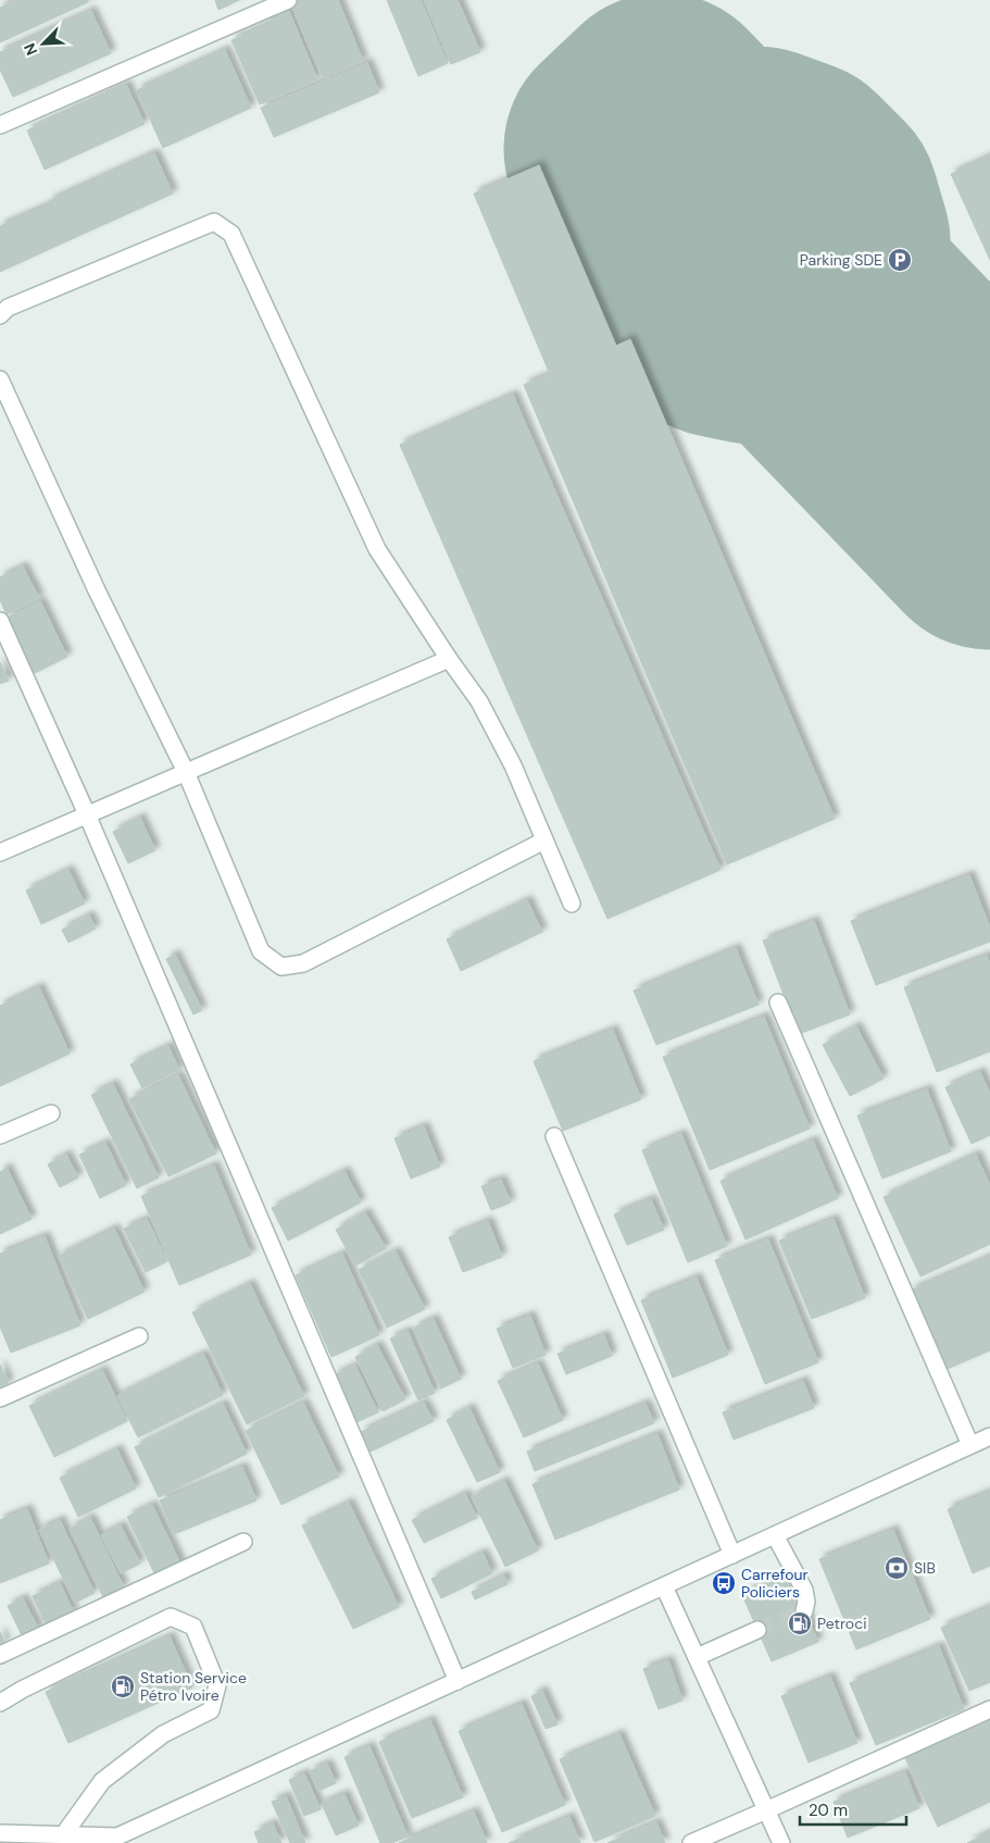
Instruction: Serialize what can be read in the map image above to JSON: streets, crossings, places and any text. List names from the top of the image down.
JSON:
{
  "places": {
    "parking": ["Parking SDE"],
    "bank": ["SIB"],
    "bus stop": ["Carrefour Policiers"],
    "fuel station": ["Petroci", "Station Service Pétro Ivoire"]
  },
  "scale_bar": "20 m",
  "north": "bottom left"
}
